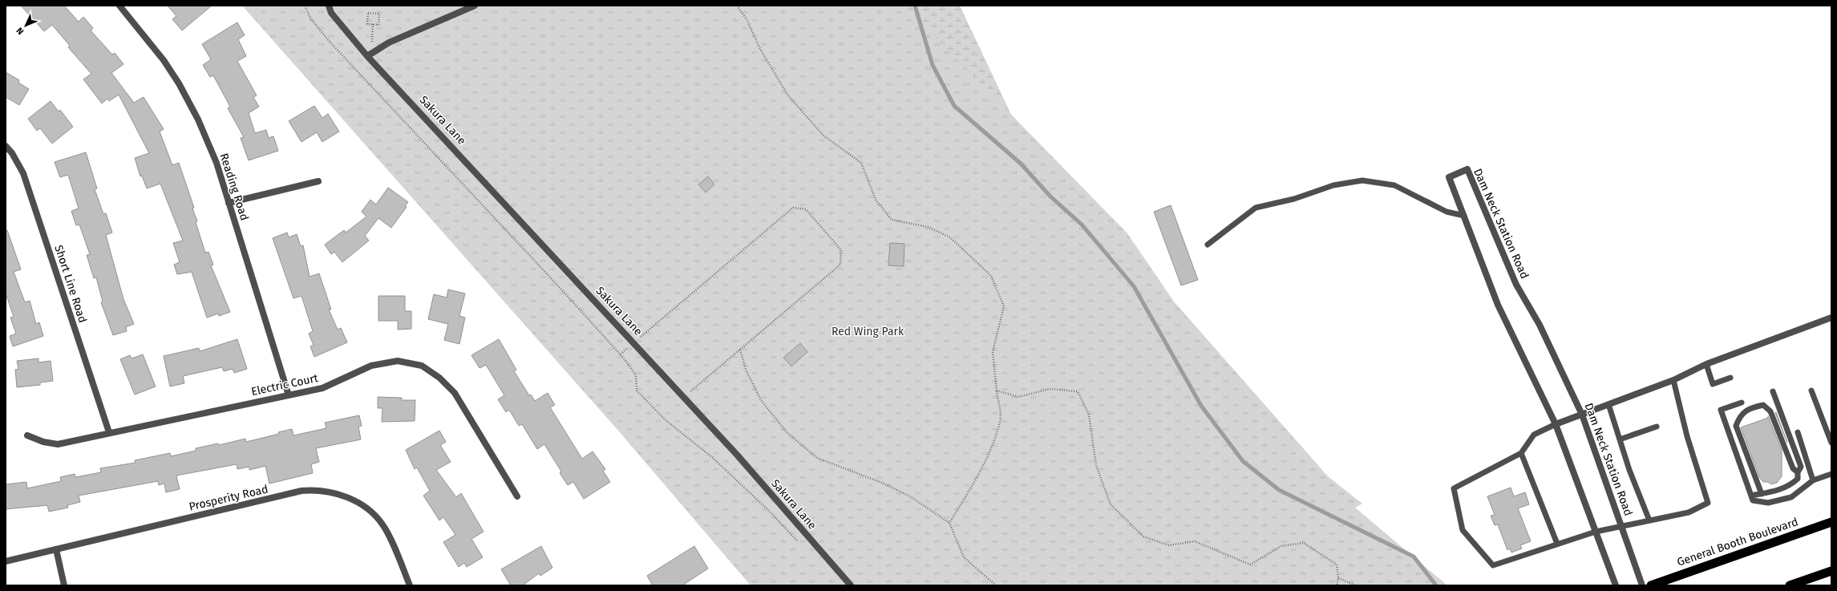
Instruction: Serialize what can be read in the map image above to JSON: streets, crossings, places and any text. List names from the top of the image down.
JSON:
{
  "streets": {
    "highway": ["General Booth Boulevard"],
    "street": [
      "Sakura Lane",
      "Reading Road",
      "Dam Neck Station Road",
      "Short Line Road",
      "Electric Court",
      "Prosperity Road"
    ]
  },
  "crossings": [
    ["Reading Road", "Electric Court"],
    ["Short Line Road", "Electric Court"]
  ],
  "parks": ["Red Wing Park"],
  "north": "bottom left"
}
